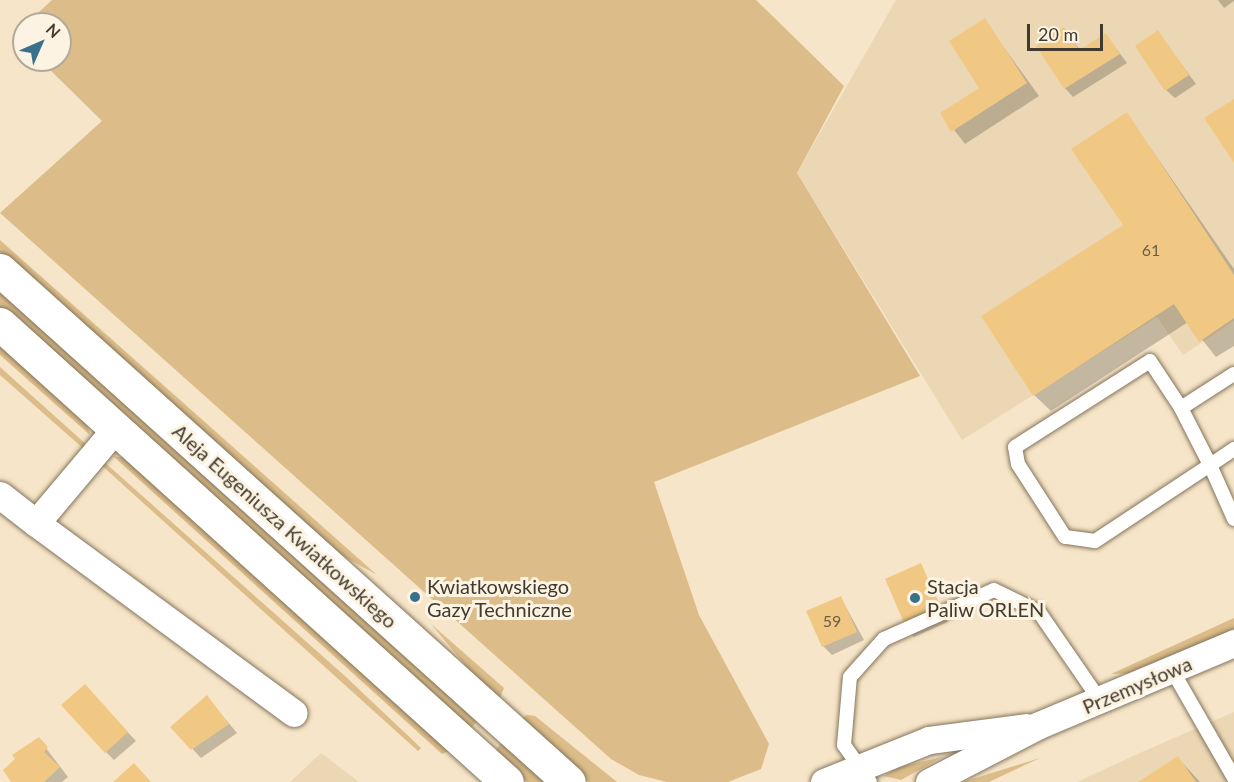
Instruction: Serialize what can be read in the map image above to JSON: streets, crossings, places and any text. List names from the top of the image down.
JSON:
{
  "streets": {
    "street": ["Aleja Eugeniusza Kwiatkowskiego", "Przemysłowa"]
  },
  "places": ["Kwiatkowskiego Gazy Techniczne", "Stacja Paliw ORLEN"],
  "house_numbers": ["61", "59"],
  "scale_bar": "20 m",
  "north": "top right"
}
